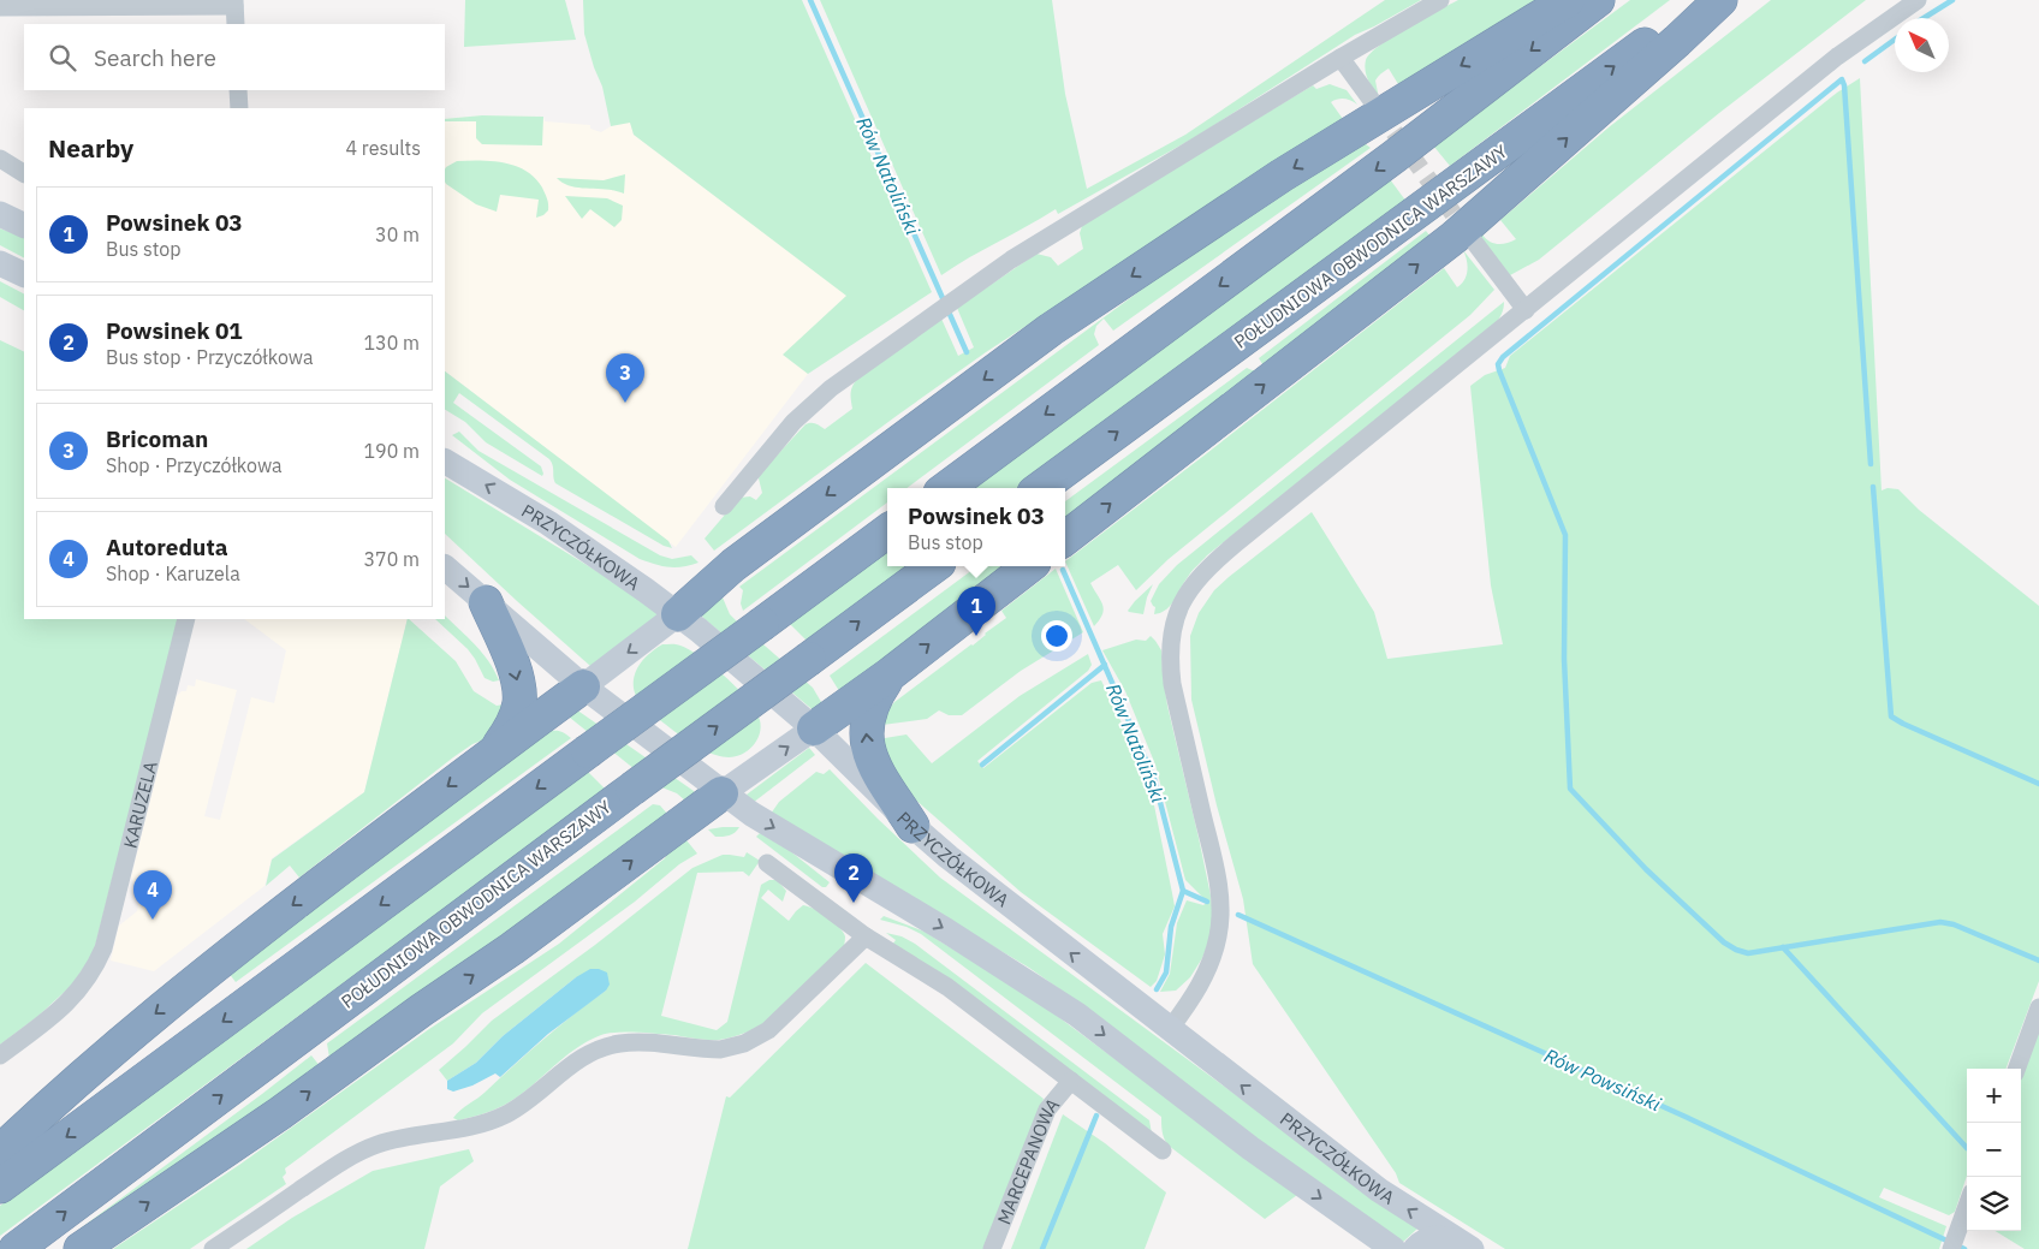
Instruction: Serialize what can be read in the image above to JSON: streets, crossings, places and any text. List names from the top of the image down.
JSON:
{
  "streets": {
    "highway": ["POŁUDNIOWA OBWODNICA WARSZAWY"],
    "main road": ["PRZYCZÓŁKOWA"],
    "street": ["KARUZELA", "MARCEPANOWA"]
  },
  "water": ["Rów Natoliński", "Rów Powsiński"],
  "north": "top left",
  "page": {
    "search": "Search here",
    "heading": ["Nearby", "4 results"],
    "list": [
      {
        "mark": "1",
        "name": "Powsinek 03",
        "note": "Bus stop",
        "value": "30 m"
      },
      {
        "mark": "2",
        "name": "Powsinek 01",
        "note": "Bus stop · Przyczółkowa",
        "value": "130 m"
      },
      {
        "mark": "3",
        "name": "Bricoman",
        "note": "Shop · Przyczółkowa",
        "value": "190 m"
      },
      {
        "mark": "4",
        "name": "Autoreduta",
        "note": "Shop · Karuzela",
        "value": "370 m"
      }
    ],
    "pins": [
      "3",
      "1",
      "2",
      "4"
    ],
    "popup": ["Powsinek 03", "Bus stop"],
    "map_buttons": ["+", "−"]
  }
}
